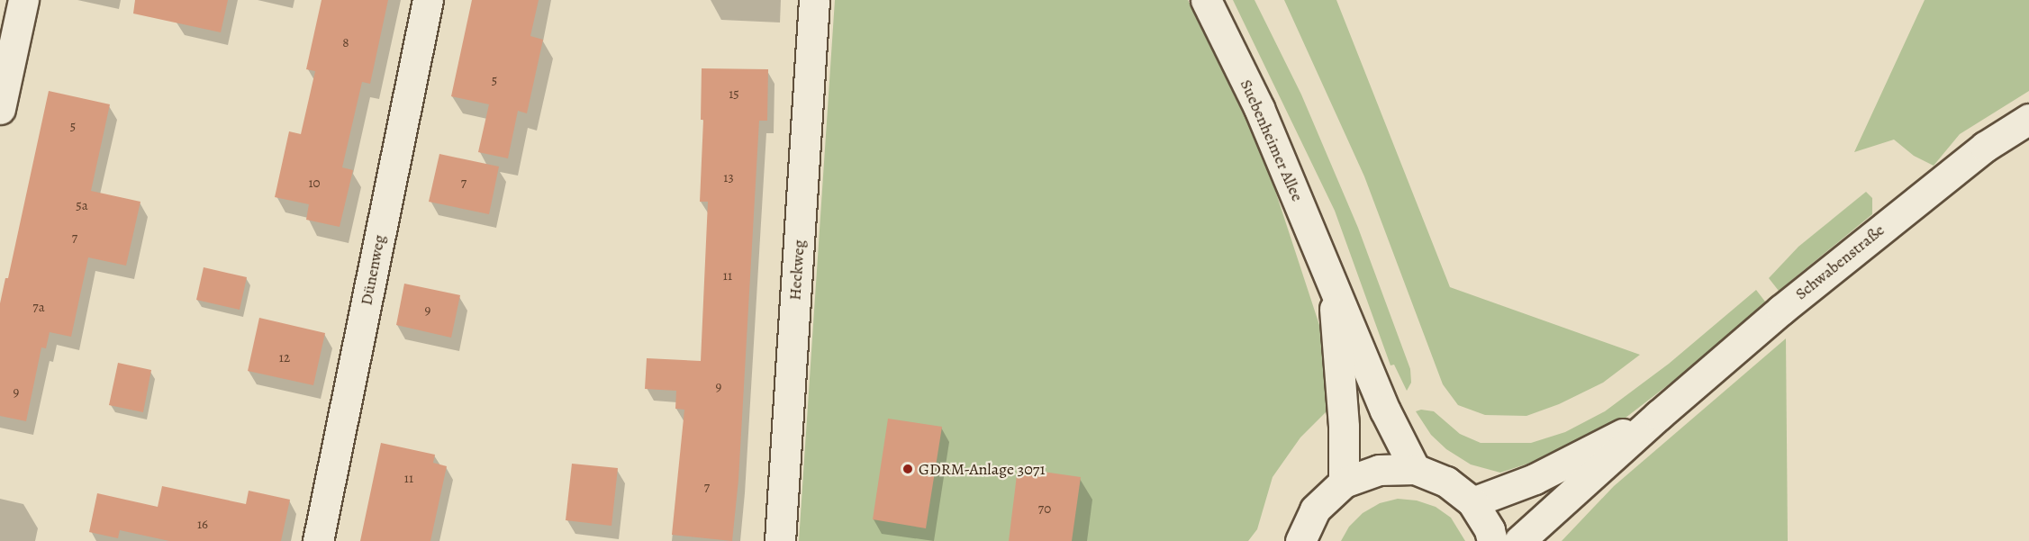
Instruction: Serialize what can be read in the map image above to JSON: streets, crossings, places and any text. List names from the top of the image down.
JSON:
{
  "streets": {
    "street": [
      "Suebenheimer Allee",
      "Schwabenstraße",
      "Dünenweg",
      "Heckweg"
    ]
  },
  "places": ["GDRM-Anlage 3071"],
  "house_numbers": [
    "8",
    "5",
    "15",
    "5",
    "13",
    "10",
    "7",
    "5a",
    "7",
    "11",
    "7a",
    "9",
    "12",
    "9",
    "9",
    "11",
    "7",
    "70",
    "16"
  ]
}
